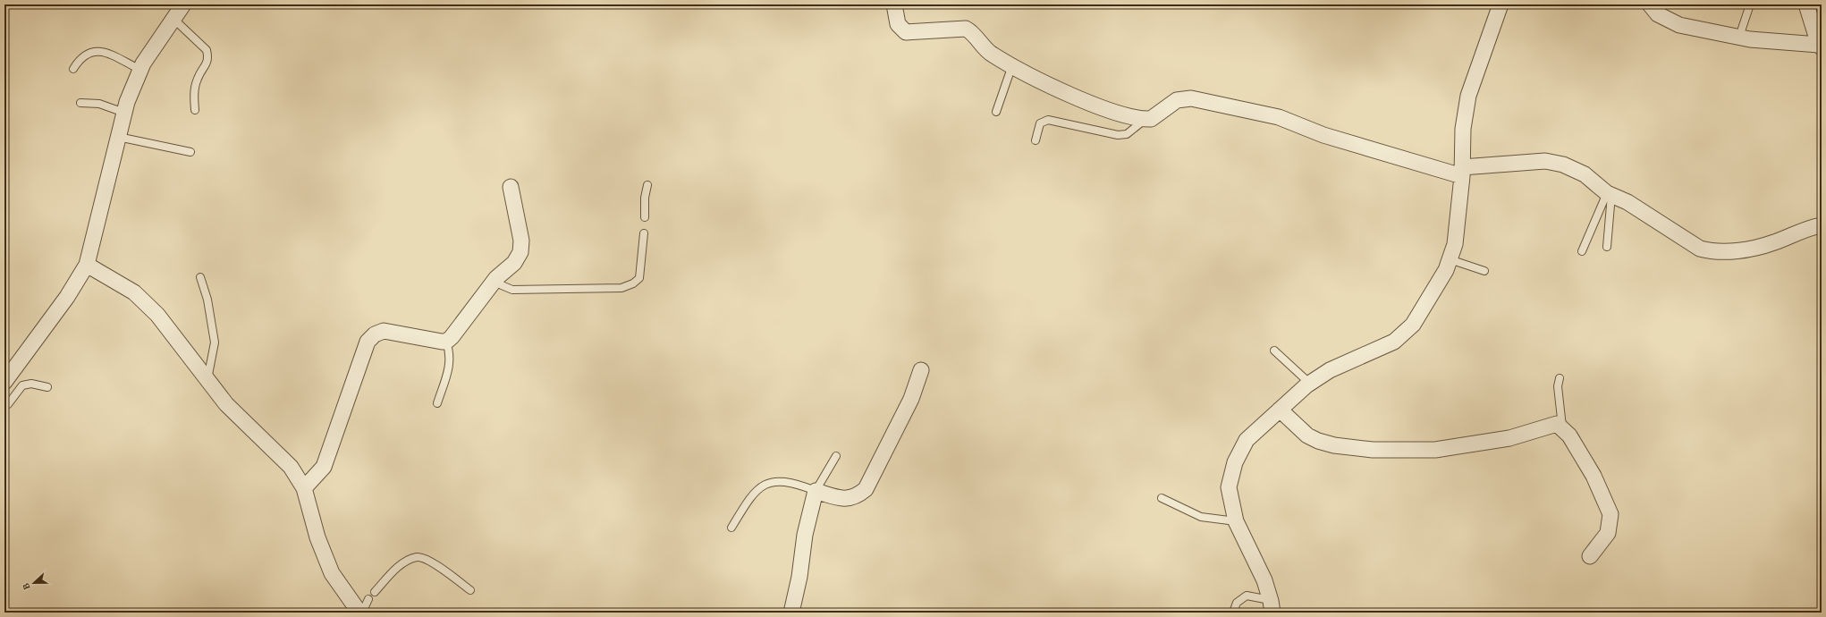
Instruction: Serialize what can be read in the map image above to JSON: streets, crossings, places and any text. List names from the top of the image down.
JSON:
{
  "north": "left"
}
